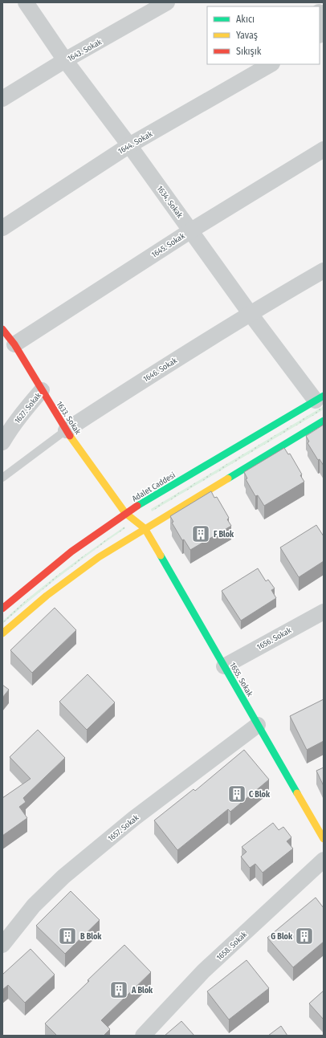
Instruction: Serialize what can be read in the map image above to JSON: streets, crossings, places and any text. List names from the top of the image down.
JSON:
{
  "streets": {
    "street": [
      "1643. Sokak",
      "1644. Sokak",
      "1634. Sokak",
      "1645. Sokak",
      "1646. Sokak",
      "1627. Sokak",
      "1633. Sokak",
      "Adalet Caddesi",
      "1656. Sokak",
      "1655. Sokak",
      "1657. Sokak",
      "1658. Sokak"
    ]
  },
  "crossings": [
    ["1643. Sokak", "1634. Sokak"],
    ["1644. Sokak", "1634. Sokak"],
    ["1634. Sokak", "1645. Sokak"],
    ["1634. Sokak", "1646. Sokak"],
    ["1634. Sokak", "Adalet Caddesi"],
    ["1645. Sokak", "1633. Sokak"],
    ["1646. Sokak", "1633. Sokak"],
    ["1627. Sokak", "1633. Sokak"],
    ["1633. Sokak", "Adalet Caddesi"],
    ["1633. Sokak", "1655. Sokak"],
    ["1656. Sokak", "1655. Sokak"],
    ["1655. Sokak", "1657. Sokak"]
  ],
  "places": {
    "building": [
      "F Blok",
      "C Blok",
      "B Blok",
      "G Blok",
      "A Blok"
    ]
  },
  "legend": ["Akıcı", "Yavaş", "Sıkışık"]
}
